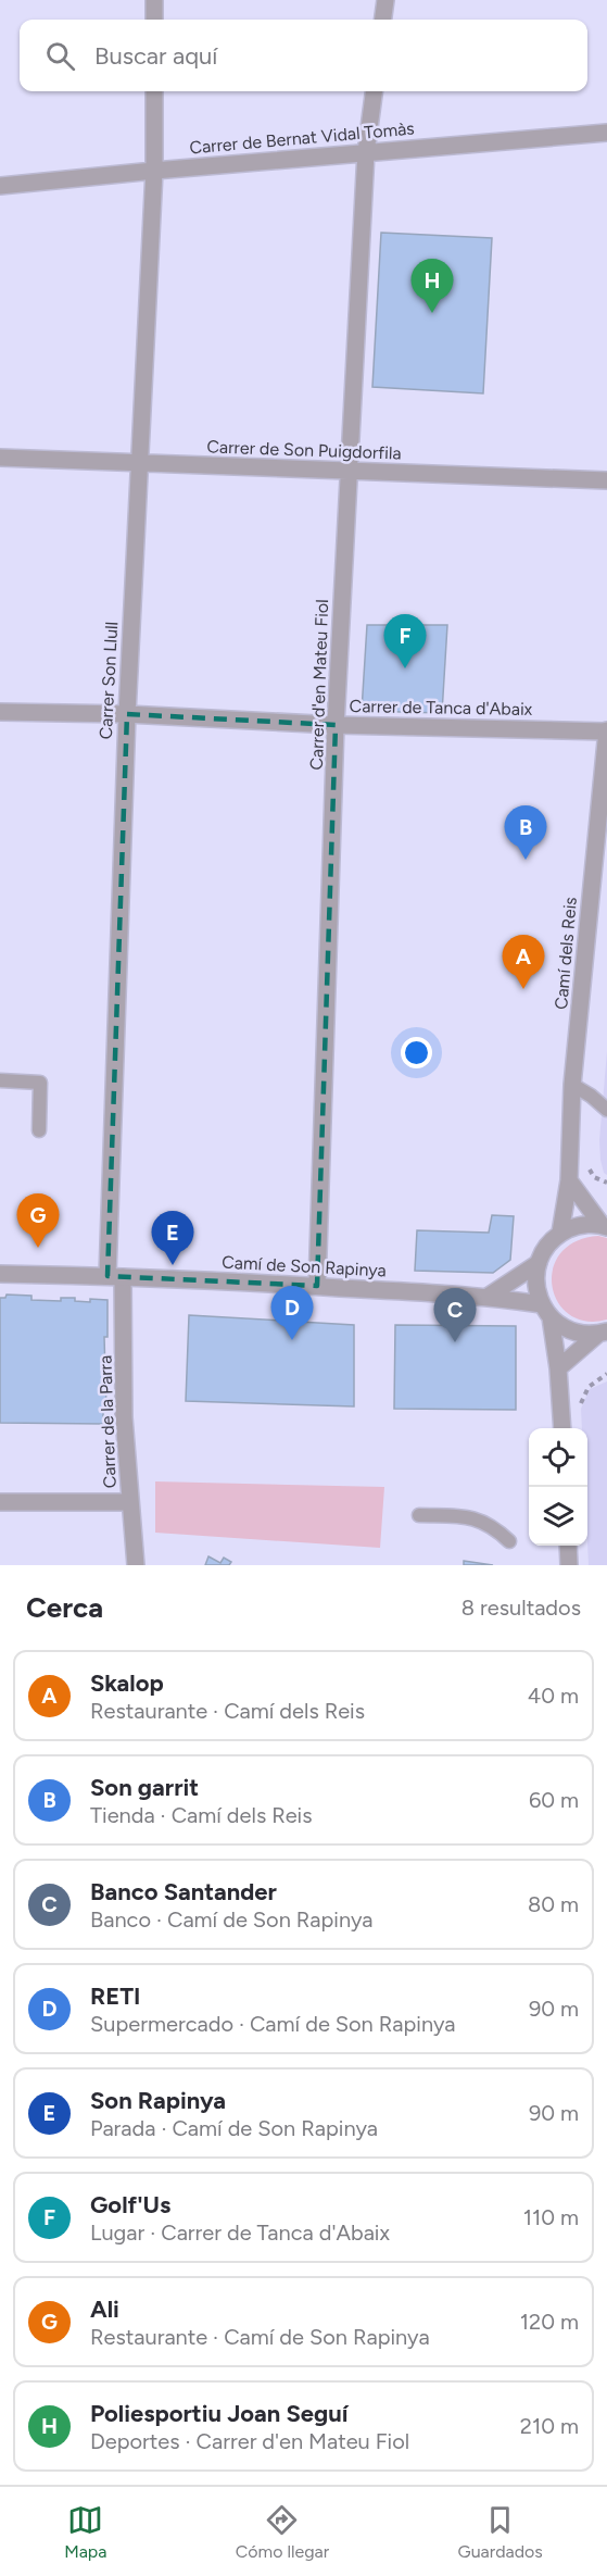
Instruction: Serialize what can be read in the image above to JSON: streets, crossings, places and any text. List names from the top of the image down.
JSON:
{
  "streets": {
    "street": [
      "Carrer de Bernat Vidal Tomàs",
      "Carrer de Son Puigdorfila",
      "Carrer Son Llull",
      "Carrer d'en Mateu Fiol",
      "Carrer de Tanca d'Abaix",
      "Camí dels Reis",
      "Camí de Son Rapinya",
      "Carrer de la Parra"
    ]
  },
  "crossings": [
    ["Carrer de Bernat Vidal Tomàs", "Carrer Son Llull"],
    ["Carrer de Bernat Vidal Tomàs", "Carrer d'en Mateu Fiol"],
    ["Carrer de Son Puigdorfila", "Carrer Son Llull"],
    ["Carrer de Son Puigdorfila", "Carrer d'en Mateu Fiol"],
    ["Carrer Son Llull", "Carrer de Tanca d'Abaix"],
    ["Carrer Son Llull", "Camí de Son Rapinya"],
    ["Carrer Son Llull", "Carrer de la Parra"],
    ["Carrer d'en Mateu Fiol", "Carrer de Tanca d'Abaix"],
    ["Carrer d'en Mateu Fiol", "Camí de Son Rapinya"],
    ["Carrer de Tanca d'Abaix", "Camí dels Reis"],
    ["Camí de Son Rapinya", "Carrer de la Parra"]
  ],
  "page": {
    "search": "Buscar aquí",
    "pins": [
      "H",
      "F",
      "B",
      "A",
      "G",
      "E",
      "D",
      "C"
    ],
    "heading": ["Cerca", "8 resultados"],
    "list": [
      {
        "mark": "A",
        "name": "Skalop",
        "note": "Restaurante · Camí dels Reis",
        "value": "40 m"
      },
      {
        "mark": "B",
        "name": "Son garrit",
        "note": "Tienda · Camí dels Reis",
        "value": "60 m"
      },
      {
        "mark": "C",
        "name": "Banco Santander",
        "note": "Banco · Camí de Son Rapinya",
        "value": "80 m"
      },
      {
        "mark": "D",
        "name": "RETI",
        "note": "Supermercado · Camí de Son Rapinya",
        "value": "90 m"
      },
      {
        "mark": "E",
        "name": "Son Rapinya",
        "note": "Parada · Camí de Son Rapinya",
        "value": "90 m"
      },
      {
        "mark": "F",
        "name": "Golf'Us",
        "note": "Lugar · Carrer de Tanca d'Abaix",
        "value": "110 m"
      },
      {
        "mark": "G",
        "name": "Ali",
        "note": "Restaurante · Camí de Son Rapinya",
        "value": "120 m"
      },
      {
        "mark": "H",
        "name": "Poliesportiu Joan Seguí",
        "note": "Deportes · Carrer d'en Mateu Fiol",
        "value": "210 m"
      }
    ],
    "nav": ["Mapa", "Cómo llegar", "Guardados"]
  }
}
